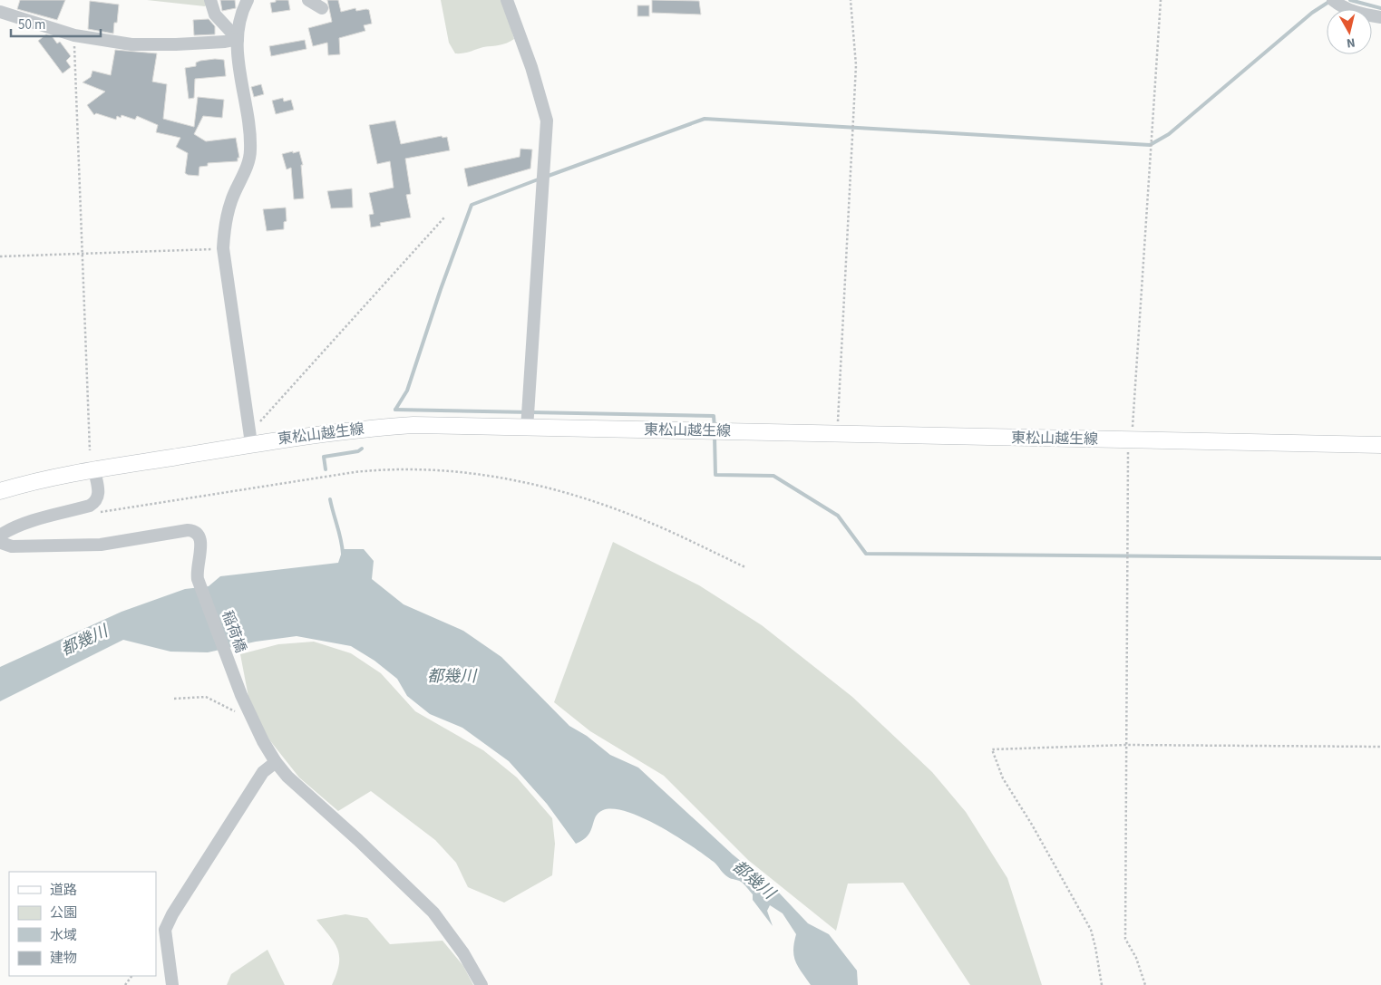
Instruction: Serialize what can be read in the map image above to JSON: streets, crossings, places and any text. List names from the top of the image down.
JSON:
{
  "streets": {
    "main road": ["東松山越生線"],
    "street": ["稲荷橋"]
  },
  "crossings": [
    ["東松山越生線", "稲荷橋"]
  ],
  "water": ["都幾川"],
  "legend": [
    "道路",
    "公園",
    "水域",
    "建物"
  ],
  "scale_bar": "50 m",
  "north": "bottom"
}
